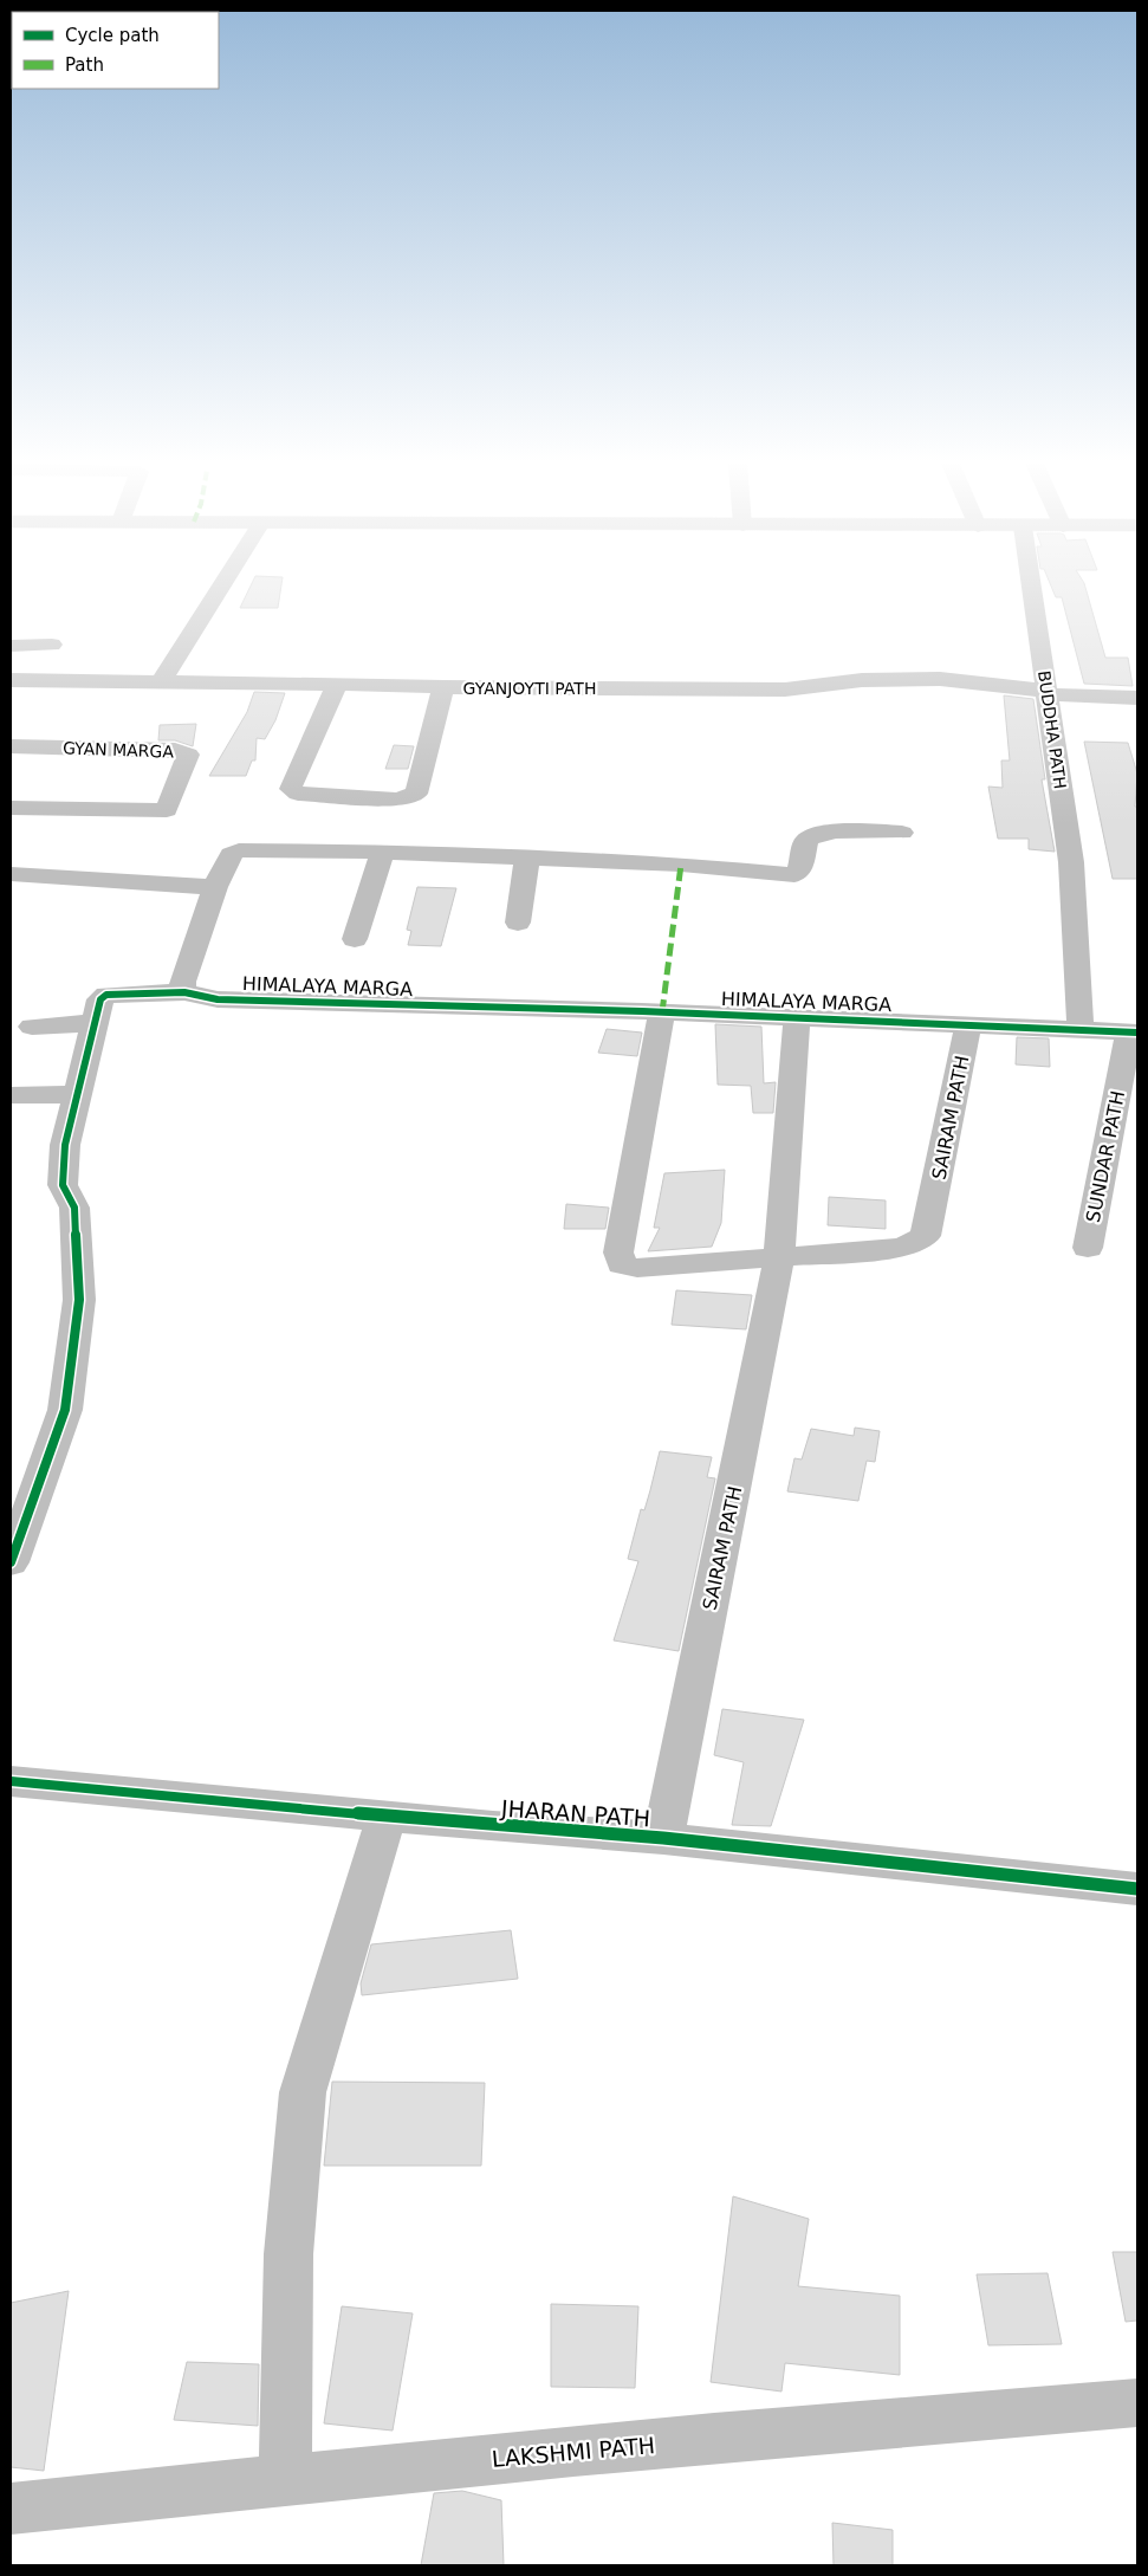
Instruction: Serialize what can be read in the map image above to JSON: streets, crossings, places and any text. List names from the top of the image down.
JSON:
{
  "streets": {
    "street": [
      "GYANJOYTI PATH",
      "BUDDHA PATH",
      "GYAN MARGA",
      "HIMALAYA MARGA",
      "SAIRAM PATH",
      "SUNDAR PATH",
      "JHARAN PATH",
      "LAKSHMI PATH"
    ]
  },
  "crossings": [
    ["GYANJOYTI PATH", "BUDDHA PATH"],
    ["BUDDHA PATH", "HIMALAYA MARGA"],
    ["HIMALAYA MARGA", "SAIRAM PATH"],
    ["HIMALAYA MARGA", "SUNDAR PATH"],
    ["SAIRAM PATH", "JHARAN PATH"]
  ],
  "legend": ["Cycle path", "Path"]
}
